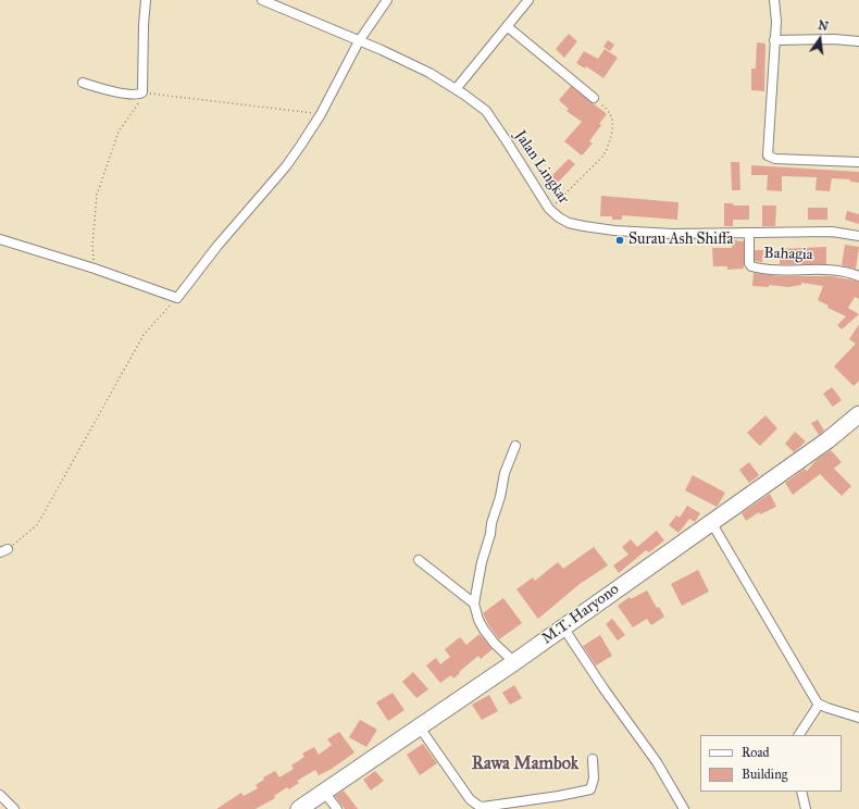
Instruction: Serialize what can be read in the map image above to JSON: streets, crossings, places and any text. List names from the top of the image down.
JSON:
{
  "streets": {
    "highway": ["M.T. Haryono"],
    "street": ["Jalan Lingkar", "Bahagia"]
  },
  "crossings": [
    ["Jalan Lingkar", "Bahagia"]
  ],
  "districts": ["Rawa Mambok"],
  "places": ["Surau Ash Shiffa"],
  "legend": ["Road", "Building"],
  "north": "top"
}
